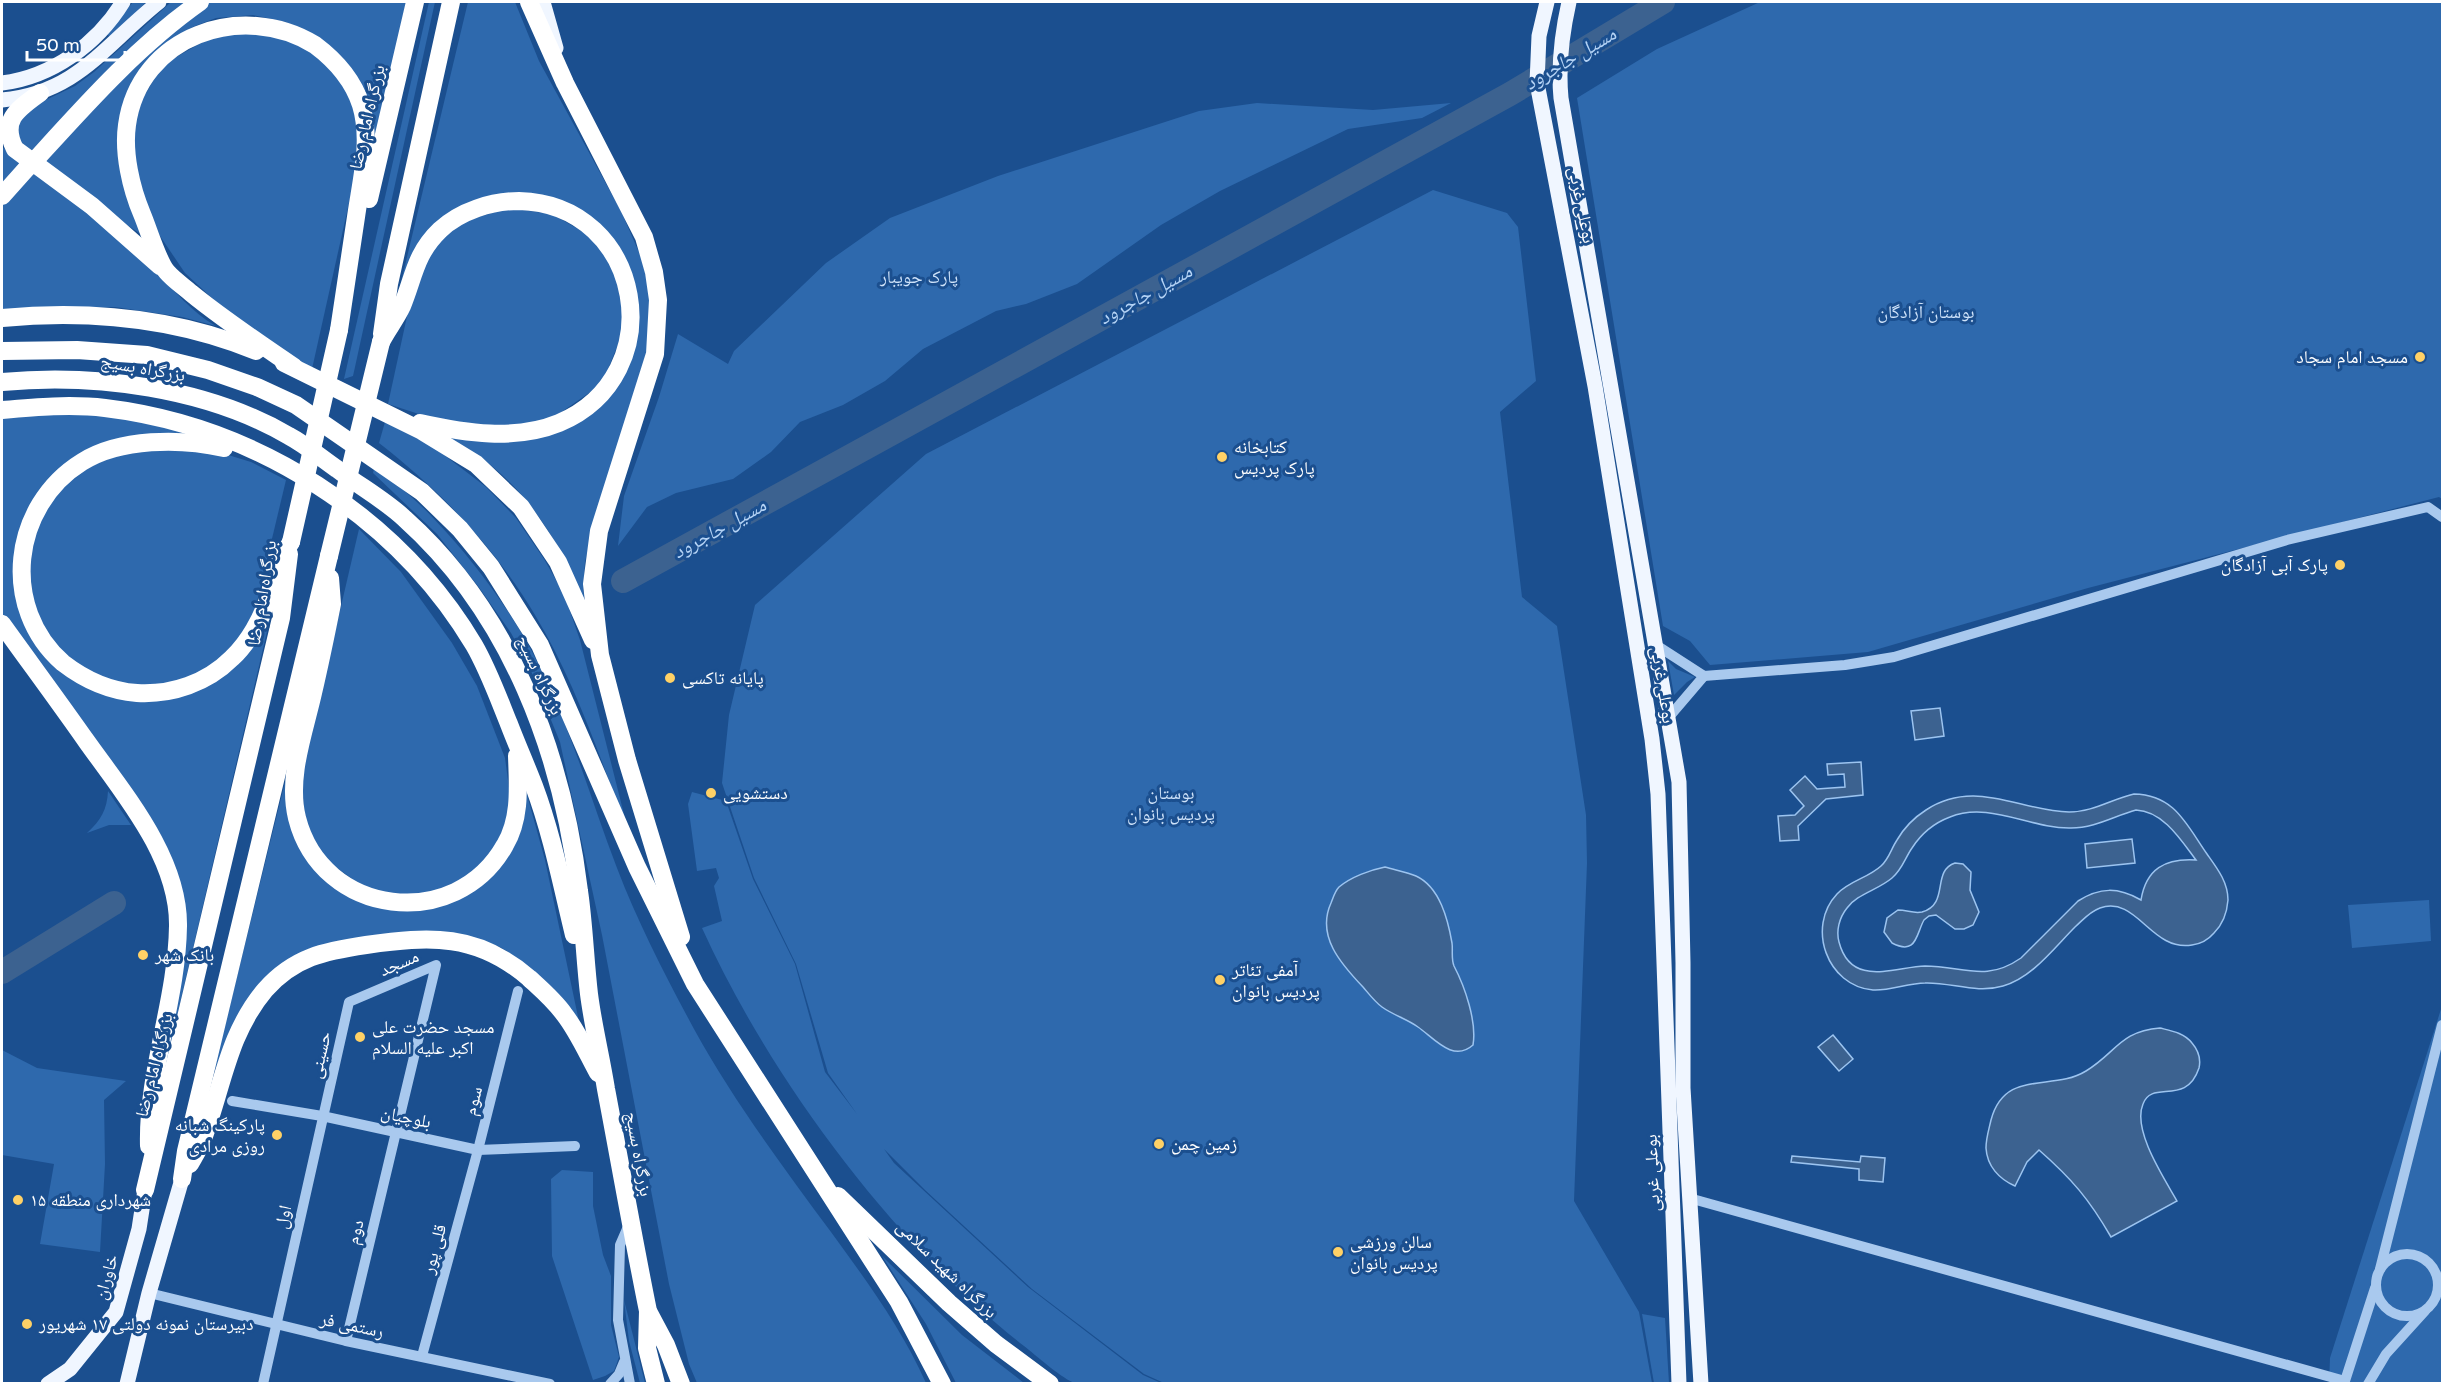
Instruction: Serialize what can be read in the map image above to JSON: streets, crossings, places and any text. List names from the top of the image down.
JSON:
{
  "streets": {
    "highway": ["بزرگراه امام رضا", "بزرگراه بسیج", "بزرگراه شهید سلامی"],
    "main road": ["بوعلی غربی", "خاوران"],
    "street": [
      "مسجد",
      "حسینی",
      "سوم",
      "بلوچیان",
      "اول",
      "دوم",
      "قلی پور",
      "رستمی فر"
    ]
  },
  "crossings": [
    ["بزرگراه امام رضا", "خاوران"],
    ["بزرگراه بسیج", "بزرگراه شهید سلامی"],
    ["مسجد", "حسینی"],
    ["مسجد", "بلوچیان"],
    ["مسجد", "دوم"],
    ["حسینی", "بلوچیان"],
    ["حسینی", "اول"],
    ["سوم", "بلوچیان"],
    ["سوم", "قلی پور"],
    ["بلوچیان", "اول"],
    ["بلوچیان", "دوم"],
    ["بلوچیان", "قلی پور"],
    ["اول", "رستمی فر"],
    ["دوم", "رستمی فر"],
    ["قلی پور", "رستمی فر"]
  ],
  "water": ["مسیل جاجرود"],
  "parks": ["پارک جویبار", "بوستان آزادگان", "بوستان پردیس بانوان"],
  "places": [
    "مسجد امام سجاد",
    "کتابخانه پارک پردیس",
    "پارک آبی آزادگان",
    "پایانه تاکسی",
    "دستشویی",
    "بانک شهر",
    "آمفی تئاتر پردیس بانوان",
    "مسجد حضرت علی اکبر علیه السلام",
    "پارکینگ شبانه روزی مرادی",
    "زمین چمن",
    "شهرداری منطقه ۱۵",
    "سالن ورزشی پردیس بانوان",
    "دبیرستان نمونه دولتی ۱۷ شهریور"
  ],
  "scale_bar": "50 m"
}
